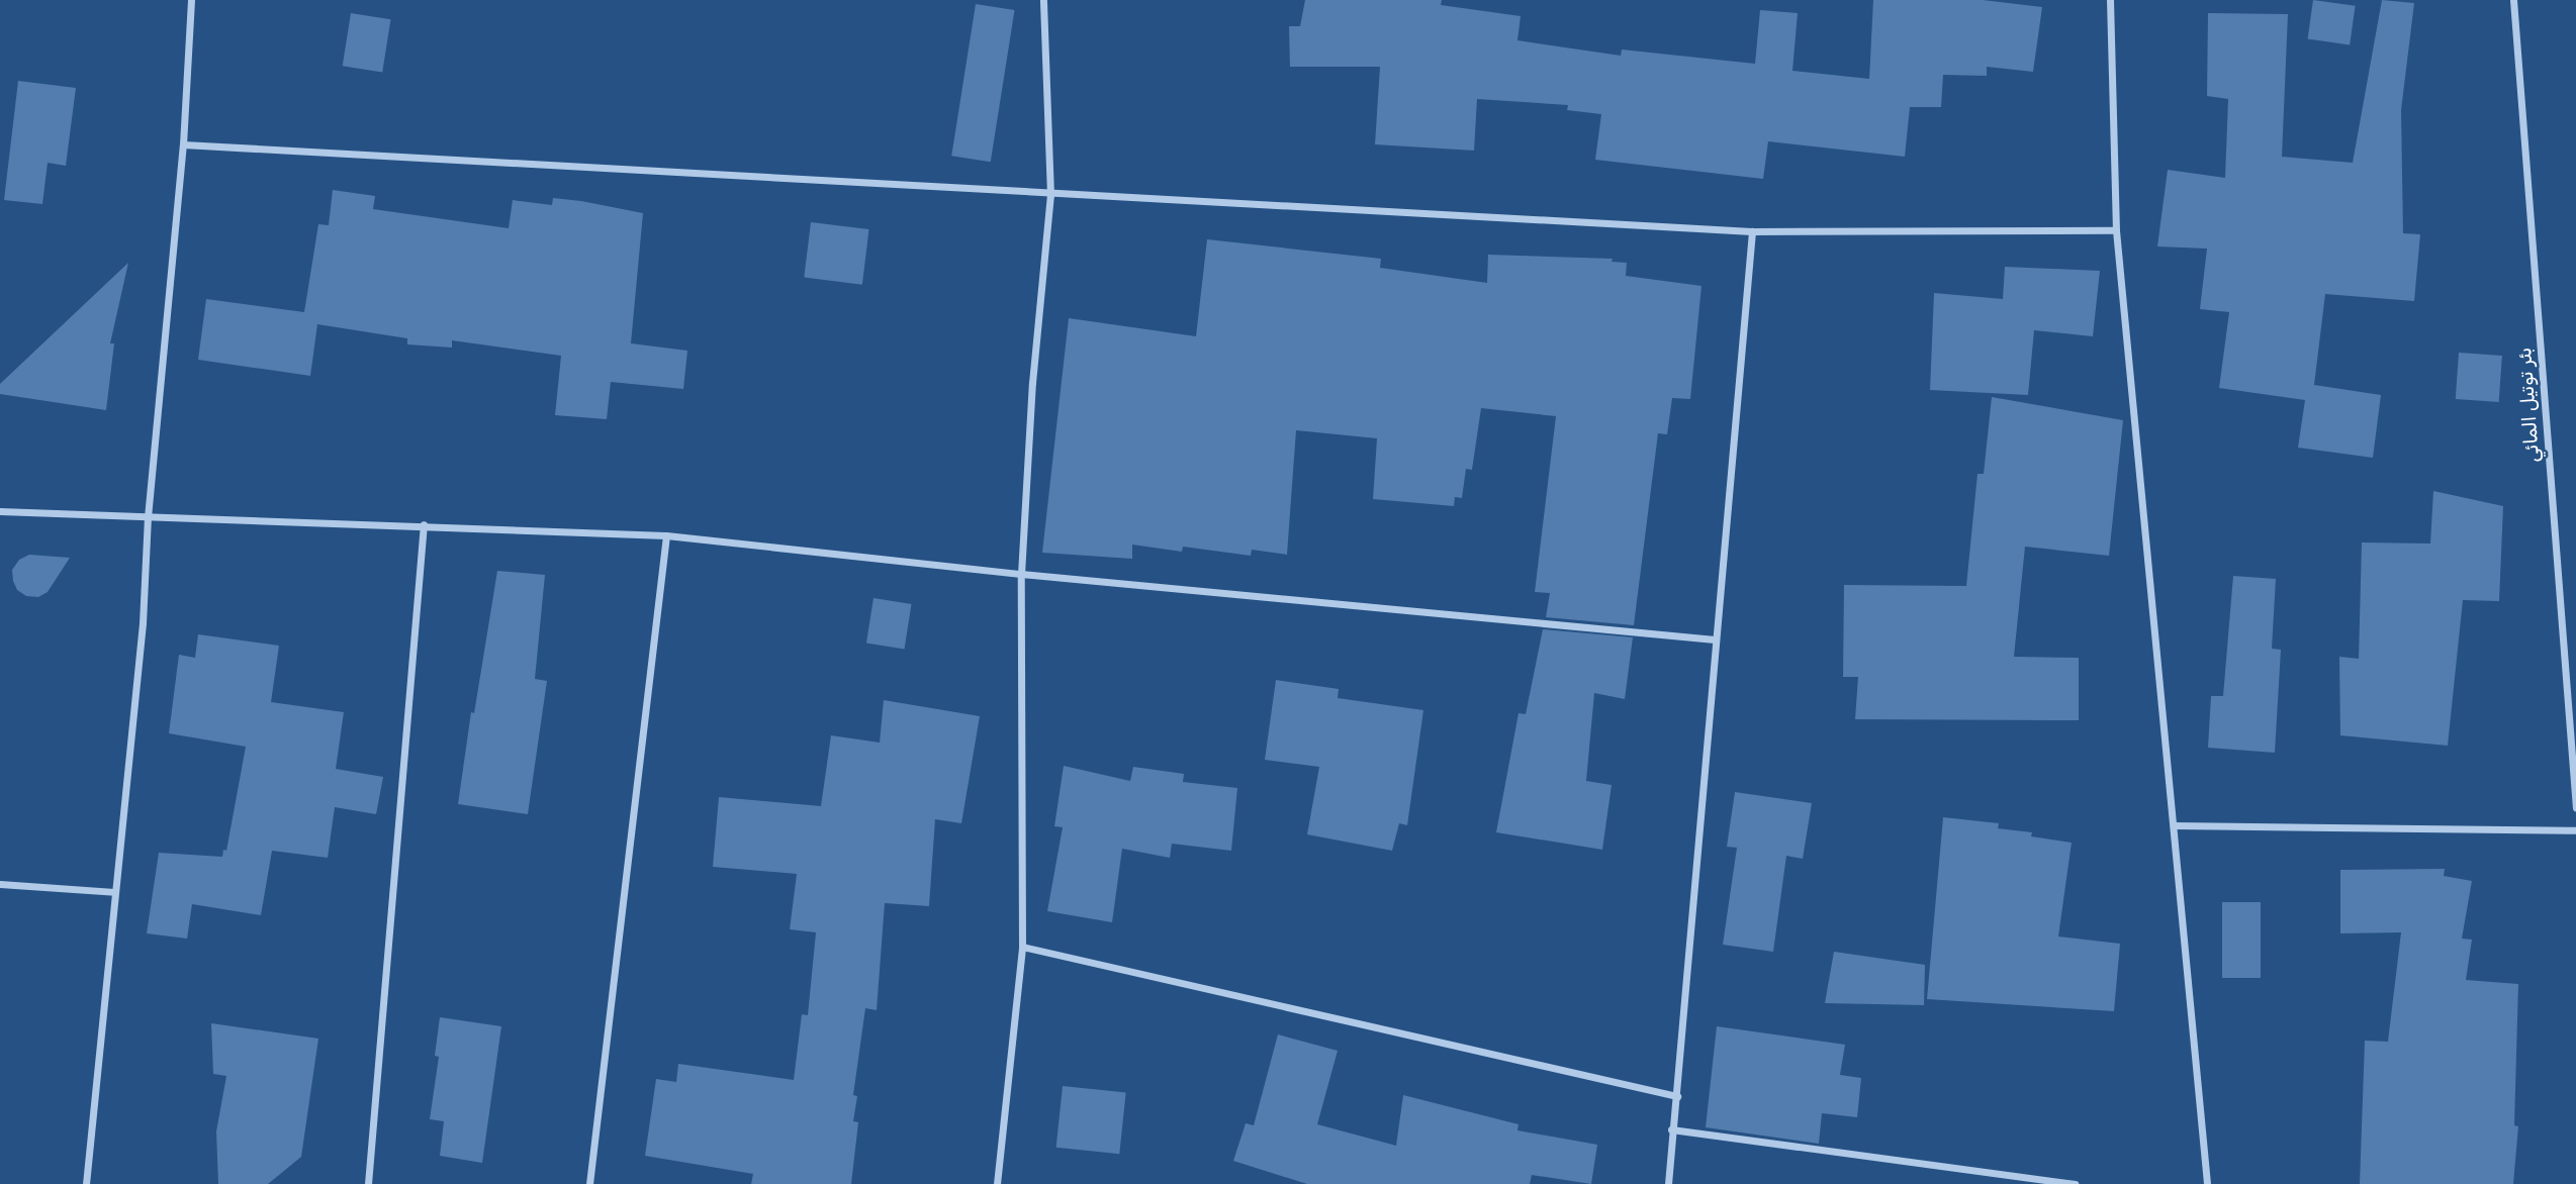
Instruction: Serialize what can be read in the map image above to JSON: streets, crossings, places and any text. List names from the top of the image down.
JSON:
{
  "streets": {
    "street": ["بئر توتيل المائي"]
  }
}
